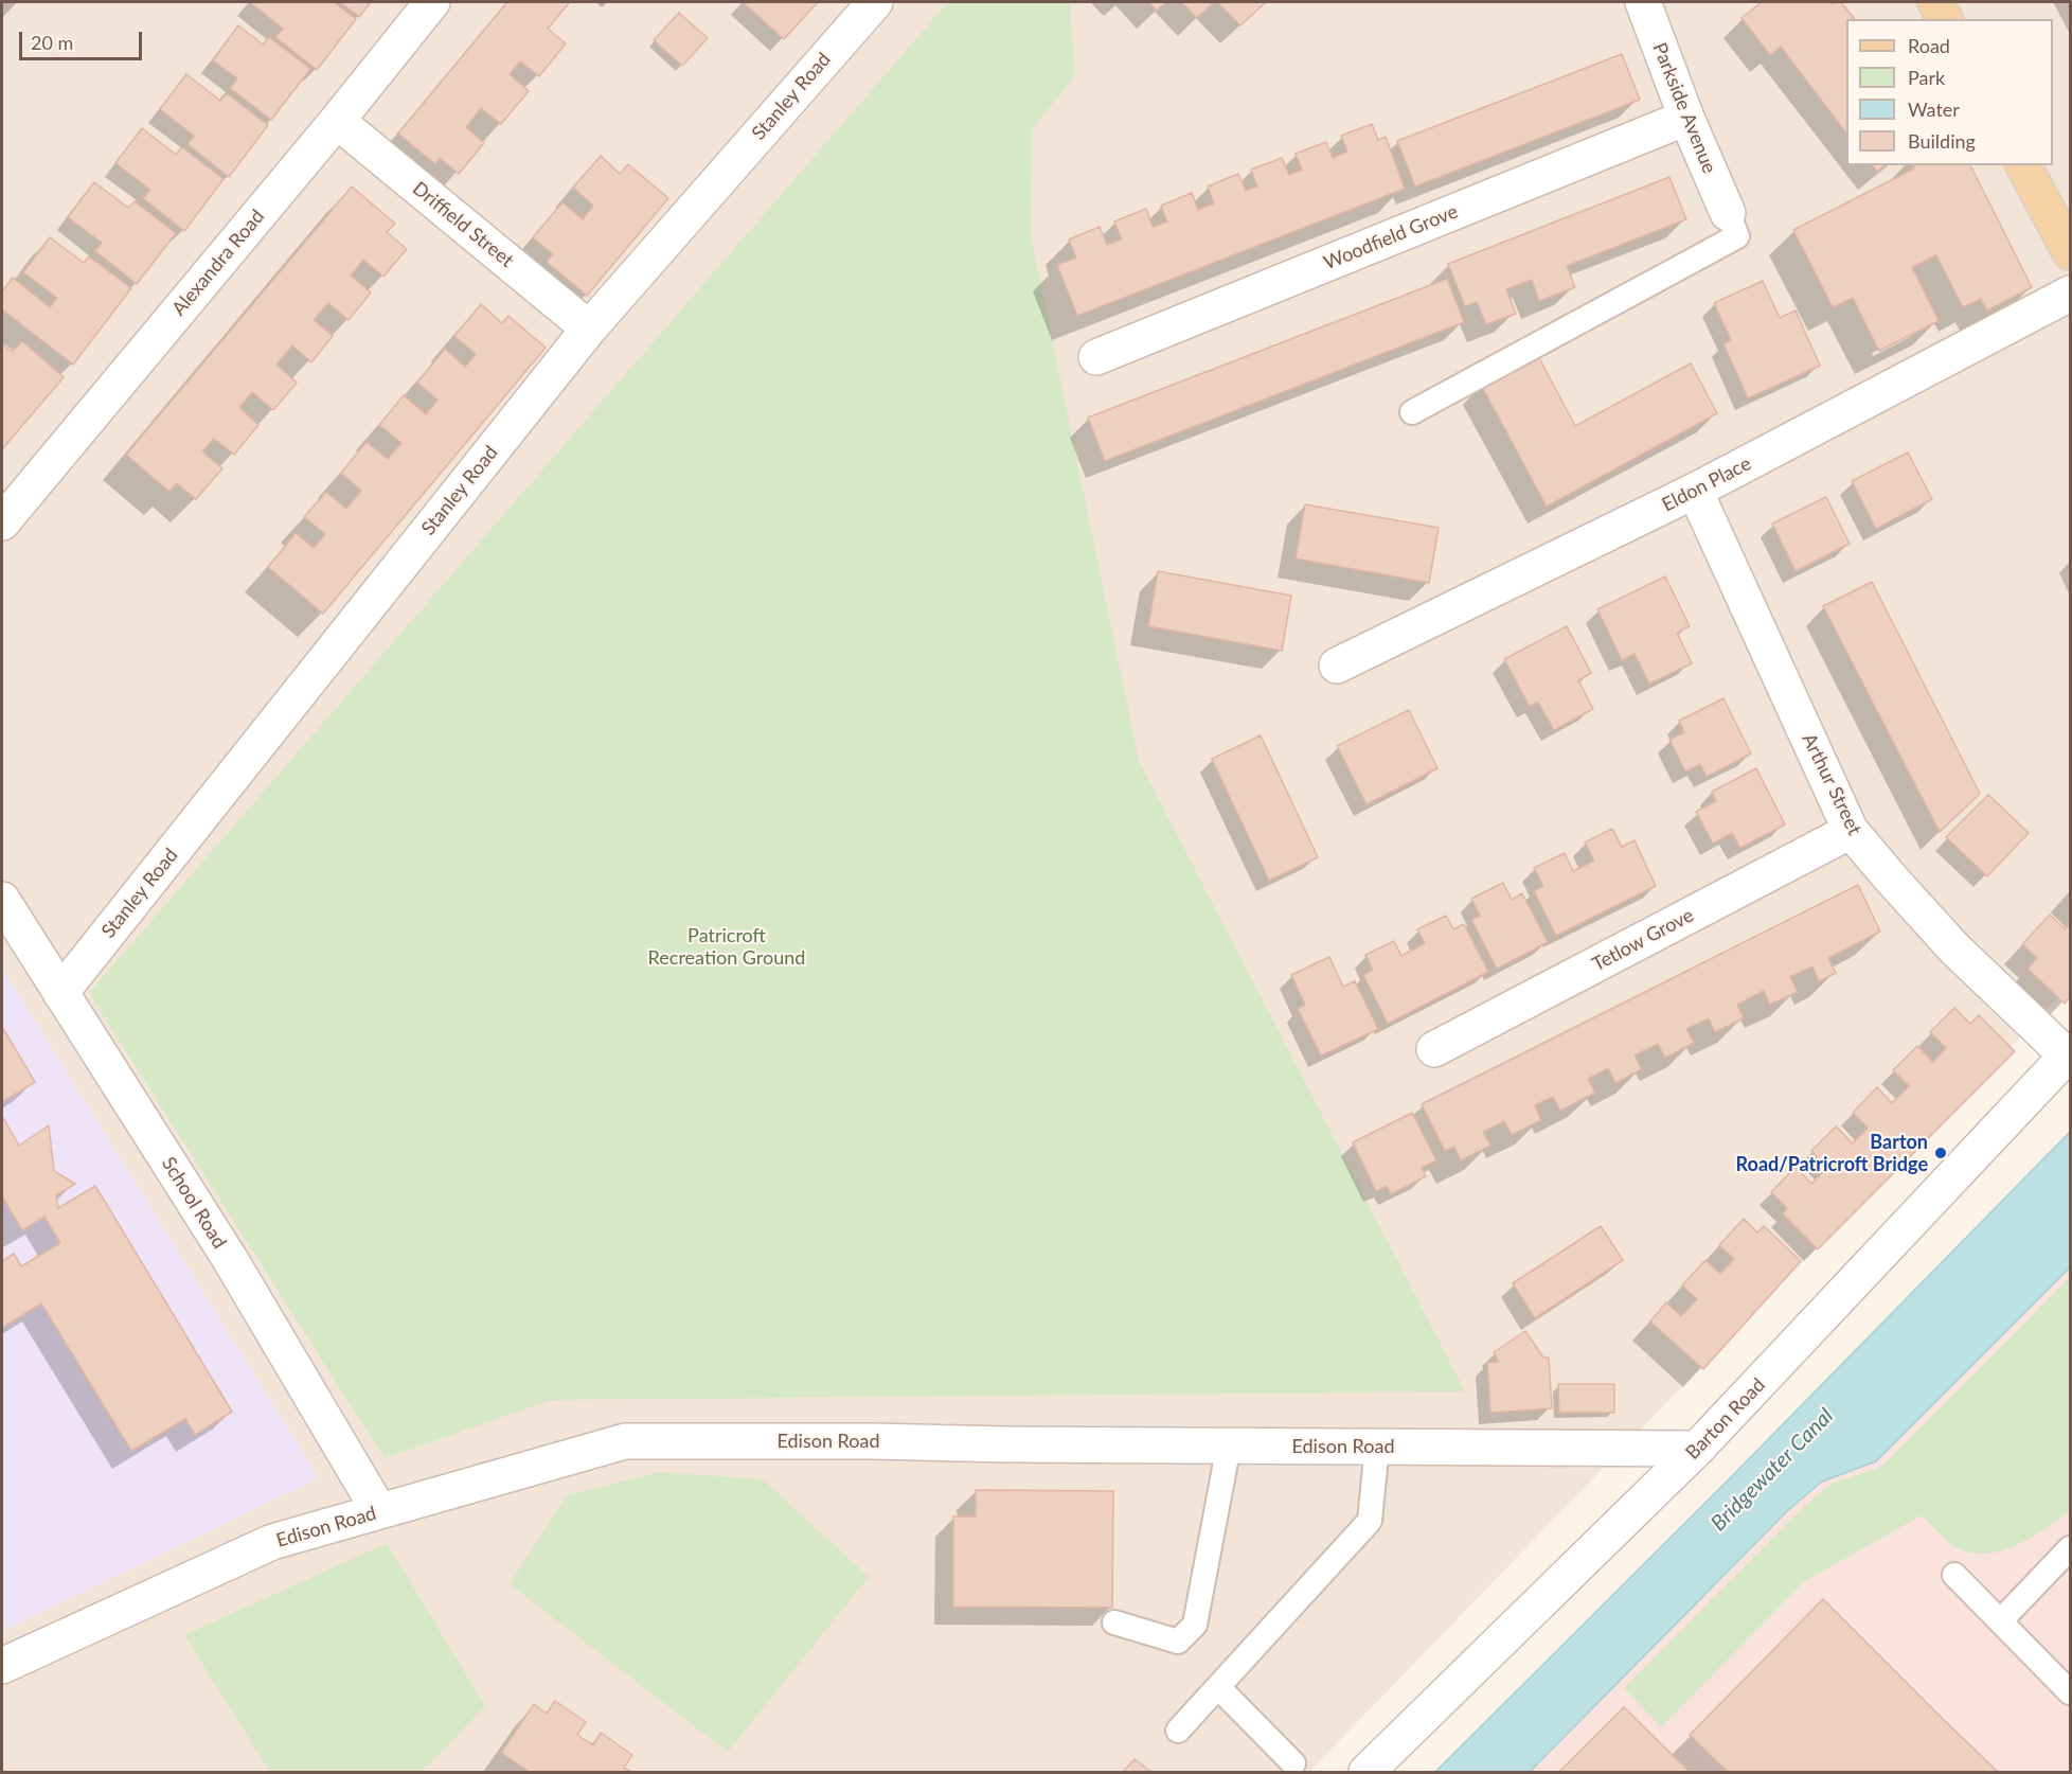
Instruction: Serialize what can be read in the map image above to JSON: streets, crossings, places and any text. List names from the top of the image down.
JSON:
{
  "streets": {
    "street": [
      "Stanley Road",
      "Parkside Avenue",
      "Driffield Street",
      "Woodfield Grove",
      "Alexandra Road",
      "Eldon Place",
      "Arthur Street",
      "Tetlow Grove",
      "School Road",
      "Barton Road",
      "Edison Road"
    ]
  },
  "crossings": [
    ["Stanley Road", "Driffield Street"],
    ["Stanley Road", "School Road"],
    ["Parkside Avenue", "Woodfield Grove"],
    ["Driffield Street", "Alexandra Road"],
    ["Eldon Place", "Arthur Street"],
    ["Arthur Street", "Tetlow Grove"],
    ["Arthur Street", "Barton Road"],
    ["School Road", "Edison Road"],
    ["Barton Road", "Edison Road"]
  ],
  "water": ["Bridgewater Canal"],
  "parks": ["Patricroft Recreation Ground"],
  "places": ["Barton Road/Patricroft Bridge"],
  "legend": [
    "Road",
    "Park",
    "Water",
    "Building"
  ],
  "scale_bar": "20 m"
}
